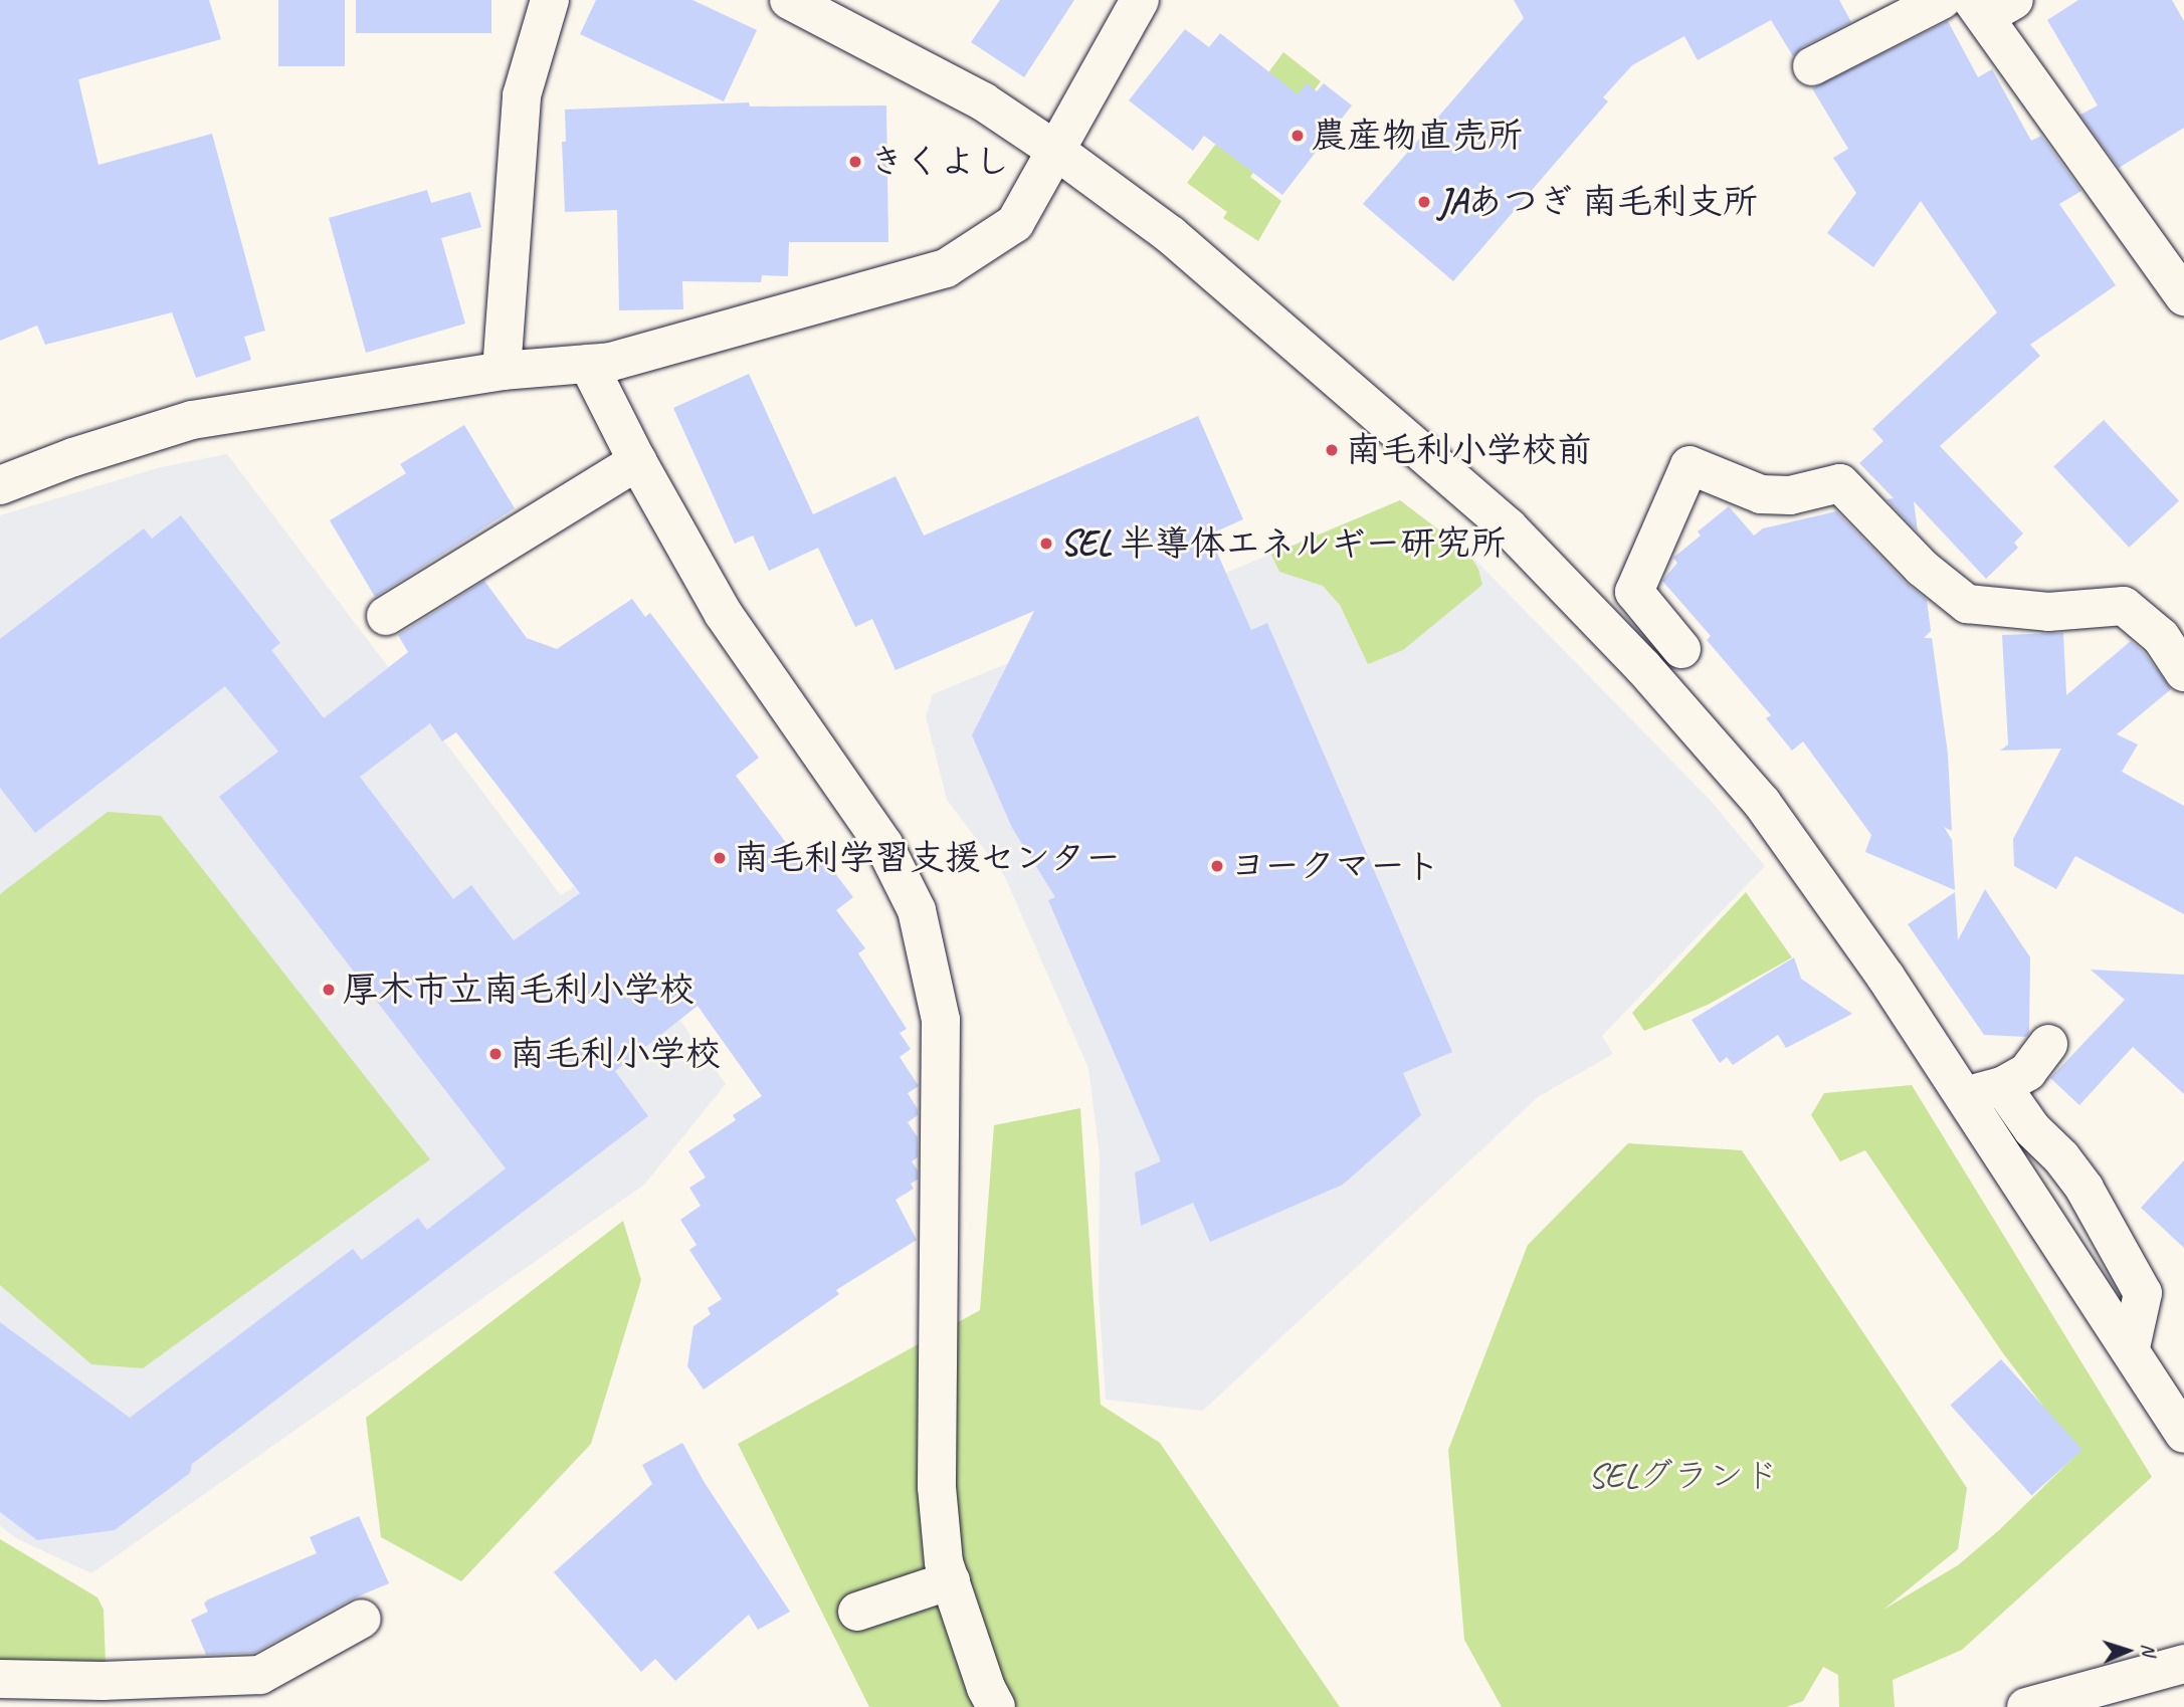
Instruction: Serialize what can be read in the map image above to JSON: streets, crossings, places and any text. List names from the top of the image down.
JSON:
{
  "parks": ["SELグランド"],
  "places": [
    "農産物直売所",
    "きくよし",
    "JAあつぎ 南毛利支所",
    "南毛利小学校前",
    "SEL 半導体エネルギー研究所",
    "南毛利学習支援センター",
    "ヨークマート",
    "厚木市立南毛利小学校",
    "南毛利小学校"
  ],
  "north": "right"
}
